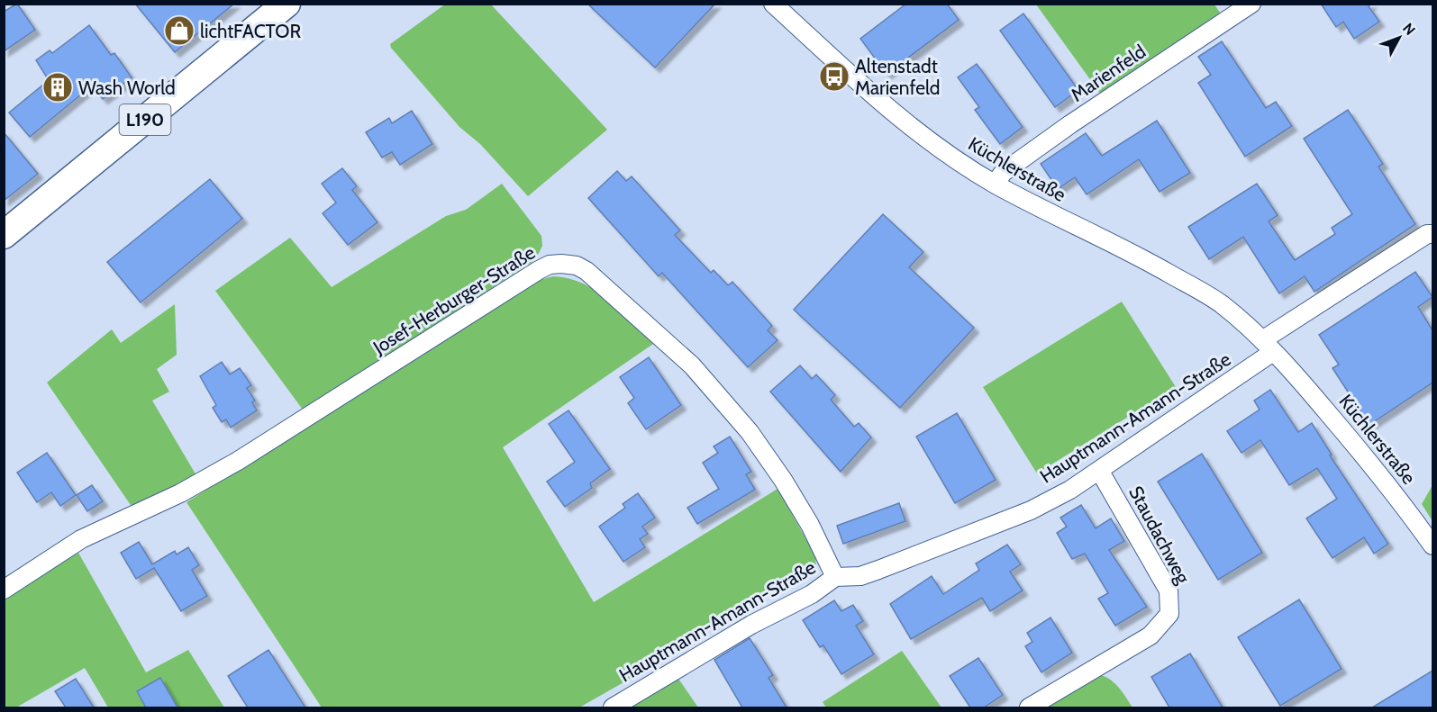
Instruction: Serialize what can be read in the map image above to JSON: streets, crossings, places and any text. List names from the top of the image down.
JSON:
{
  "streets": {
    "main road": ["L190"],
    "street": [
      "Marienfeld",
      "Küchlerstraße",
      "Josef-Herburger-Straße",
      "Hauptmann-Amann-Straße",
      "Staudachweg"
    ]
  },
  "crossings": [
    ["Marienfeld", "Küchlerstraße"],
    ["Küchlerstraße", "Hauptmann-Amann-Straße"],
    ["Josef-Herburger-Straße", "Hauptmann-Amann-Straße"],
    ["Hauptmann-Amann-Straße", "Staudachweg"]
  ],
  "places": {
    "shop": ["lichtFACTOR"],
    "bus stop": ["Altenstadt Marienfeld"],
    "building": ["Wash World"]
  },
  "north": "top right"
}
